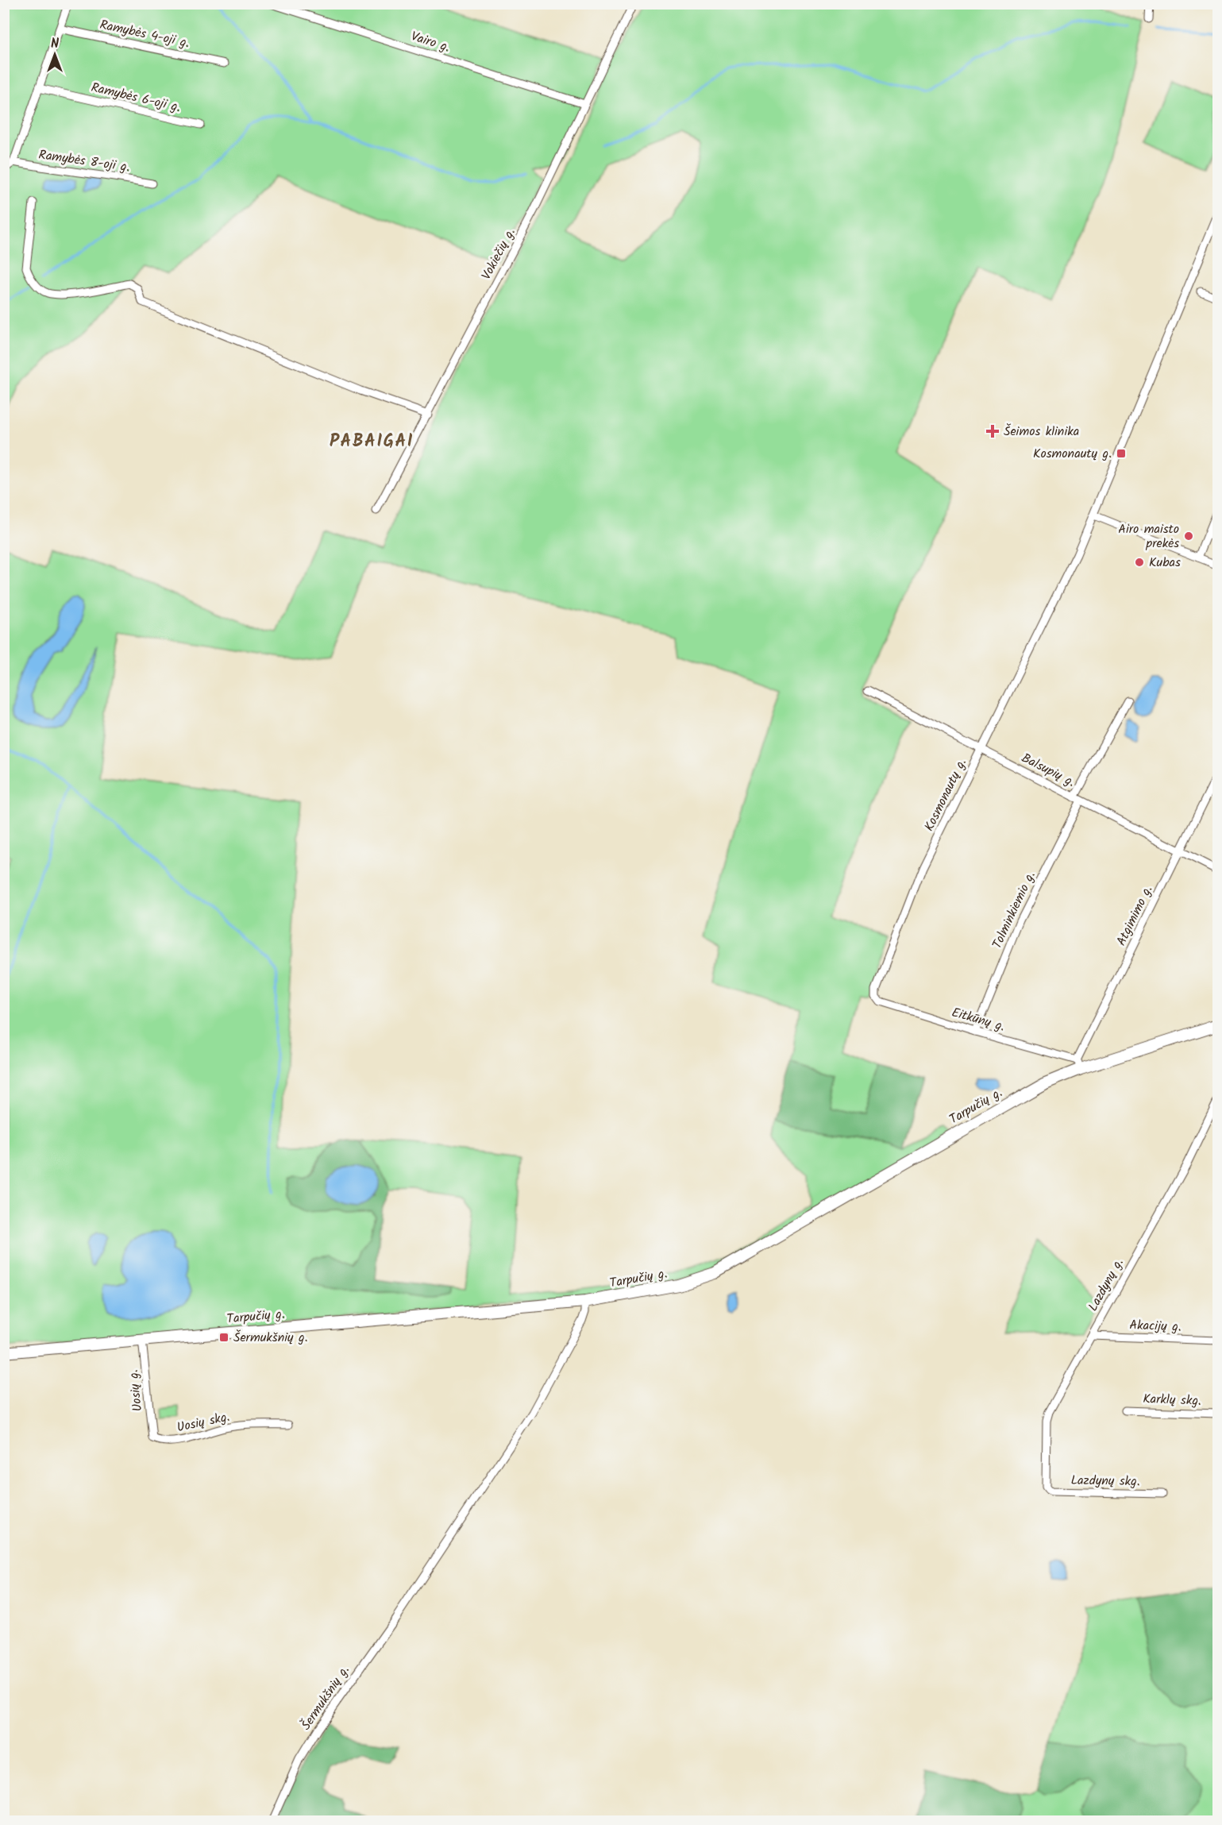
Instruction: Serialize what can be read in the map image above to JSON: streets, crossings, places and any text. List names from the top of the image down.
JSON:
{
  "streets": {
    "main road": ["Tarpučių g."],
    "street": [
      "Ramybės 4-oji g.",
      "Vairo g.",
      "Ramybės 6-oji g.",
      "Ramybės 8-oji g.",
      "Vokiečių g.",
      "Balsupių g.",
      "Kosmonautų g.",
      "Tolminkiemio g.",
      "Atgimimo g.",
      "Eitkūnų g.",
      "Lazdynų g.",
      "Akacijų g.",
      "Uosių g.",
      "Karklų skg.",
      "Uosių skg.",
      "Lazdynų skg.",
      "Šermukšnių g."
    ]
  },
  "crossings": [
    ["Vairo g.", "Vokiečių g."],
    ["Balsupių g.", "Kosmonautų g."],
    ["Balsupių g.", "Tolminkiemio g."],
    ["Balsupių g.", "Atgimimo g."],
    ["Kosmonautų g.", "Eitkūnų g."],
    ["Tolminkiemio g.", "Eitkūnų g."],
    ["Atgimimo g.", "Eitkūnų g."],
    ["Atgimimo g.", "Tarpučių g."],
    ["Eitkūnų g.", "Tarpučių g."],
    ["Tarpučių g.", "Uosių g."],
    ["Tarpučių g.", "Šermukšnių g."],
    ["Lazdynų g.", "Akacijų g."],
    ["Lazdynų g.", "Lazdynų skg."],
    ["Uosių g.", "Uosių skg."]
  ],
  "districts": ["PABAIGAI"],
  "places": {
    "health": ["Šeimos klinika"],
    "transit": ["Kosmonautų g.", "Šermukšnių g."],
    "other": ["Airo maisto prekės", "Kubas"]
  },
  "north": "top"
}
